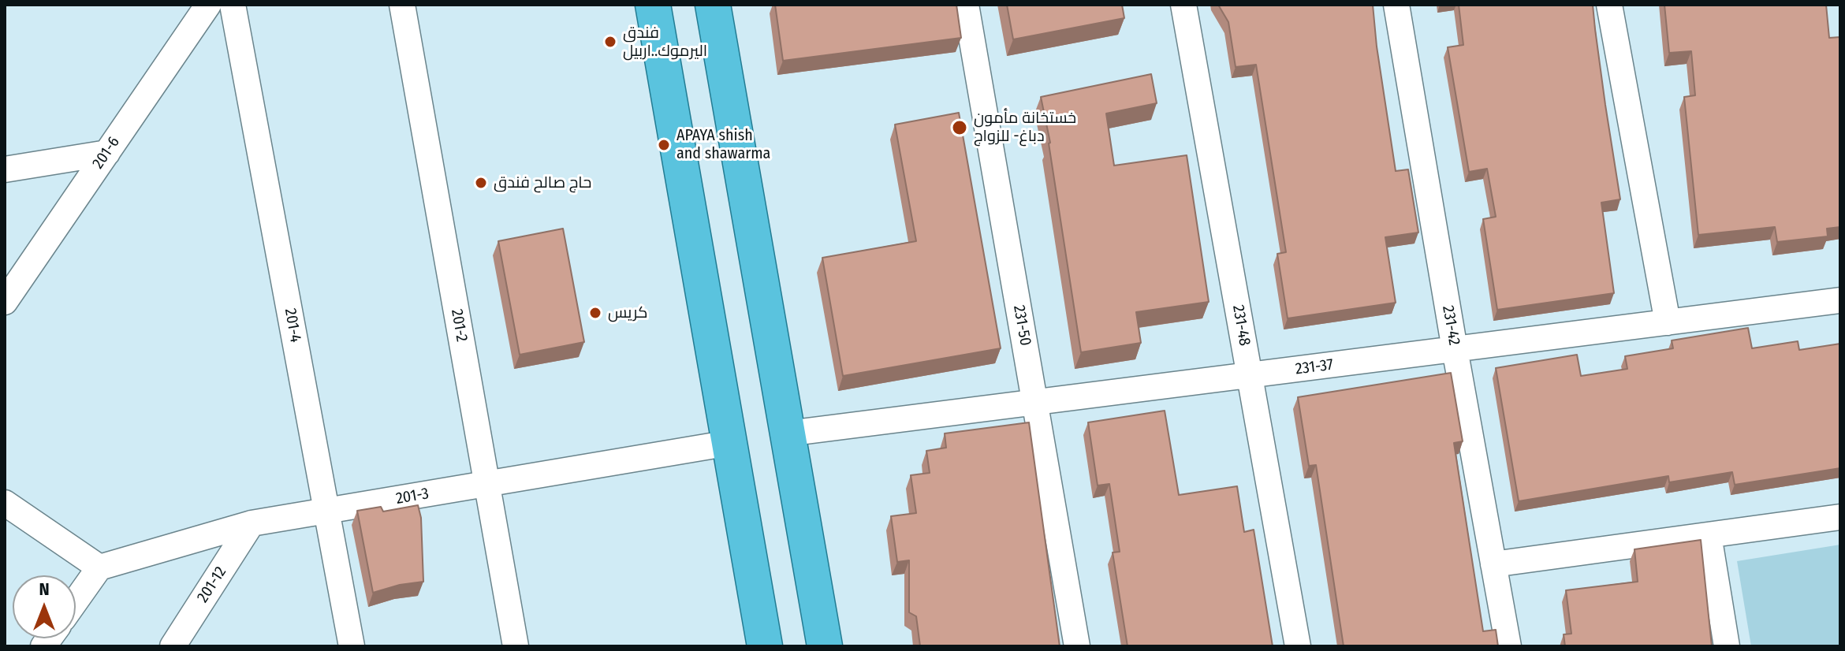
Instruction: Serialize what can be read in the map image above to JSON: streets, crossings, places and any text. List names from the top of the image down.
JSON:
{
  "streets": {
    "street": [
      "201-6",
      "201-4",
      "201-2",
      "231-50",
      "231-48",
      "231-42",
      "231-37",
      "201-3",
      "201-12"
    ]
  },
  "crossings": [
    ["201-4", "201-3"],
    ["201-2", "201-3"],
    ["231-50", "231-37"],
    ["231-48", "231-37"],
    ["231-42", "231-37"],
    ["201-3", "201-12"]
  ],
  "places": [
    "فندق اليرموك..اربيل",
    "خستخانة مأمون دباغ- للزواج",
    "APAYA shish and shawarma",
    "حاج صالح فندق",
    "كريس"
  ],
  "north": "top"
}
